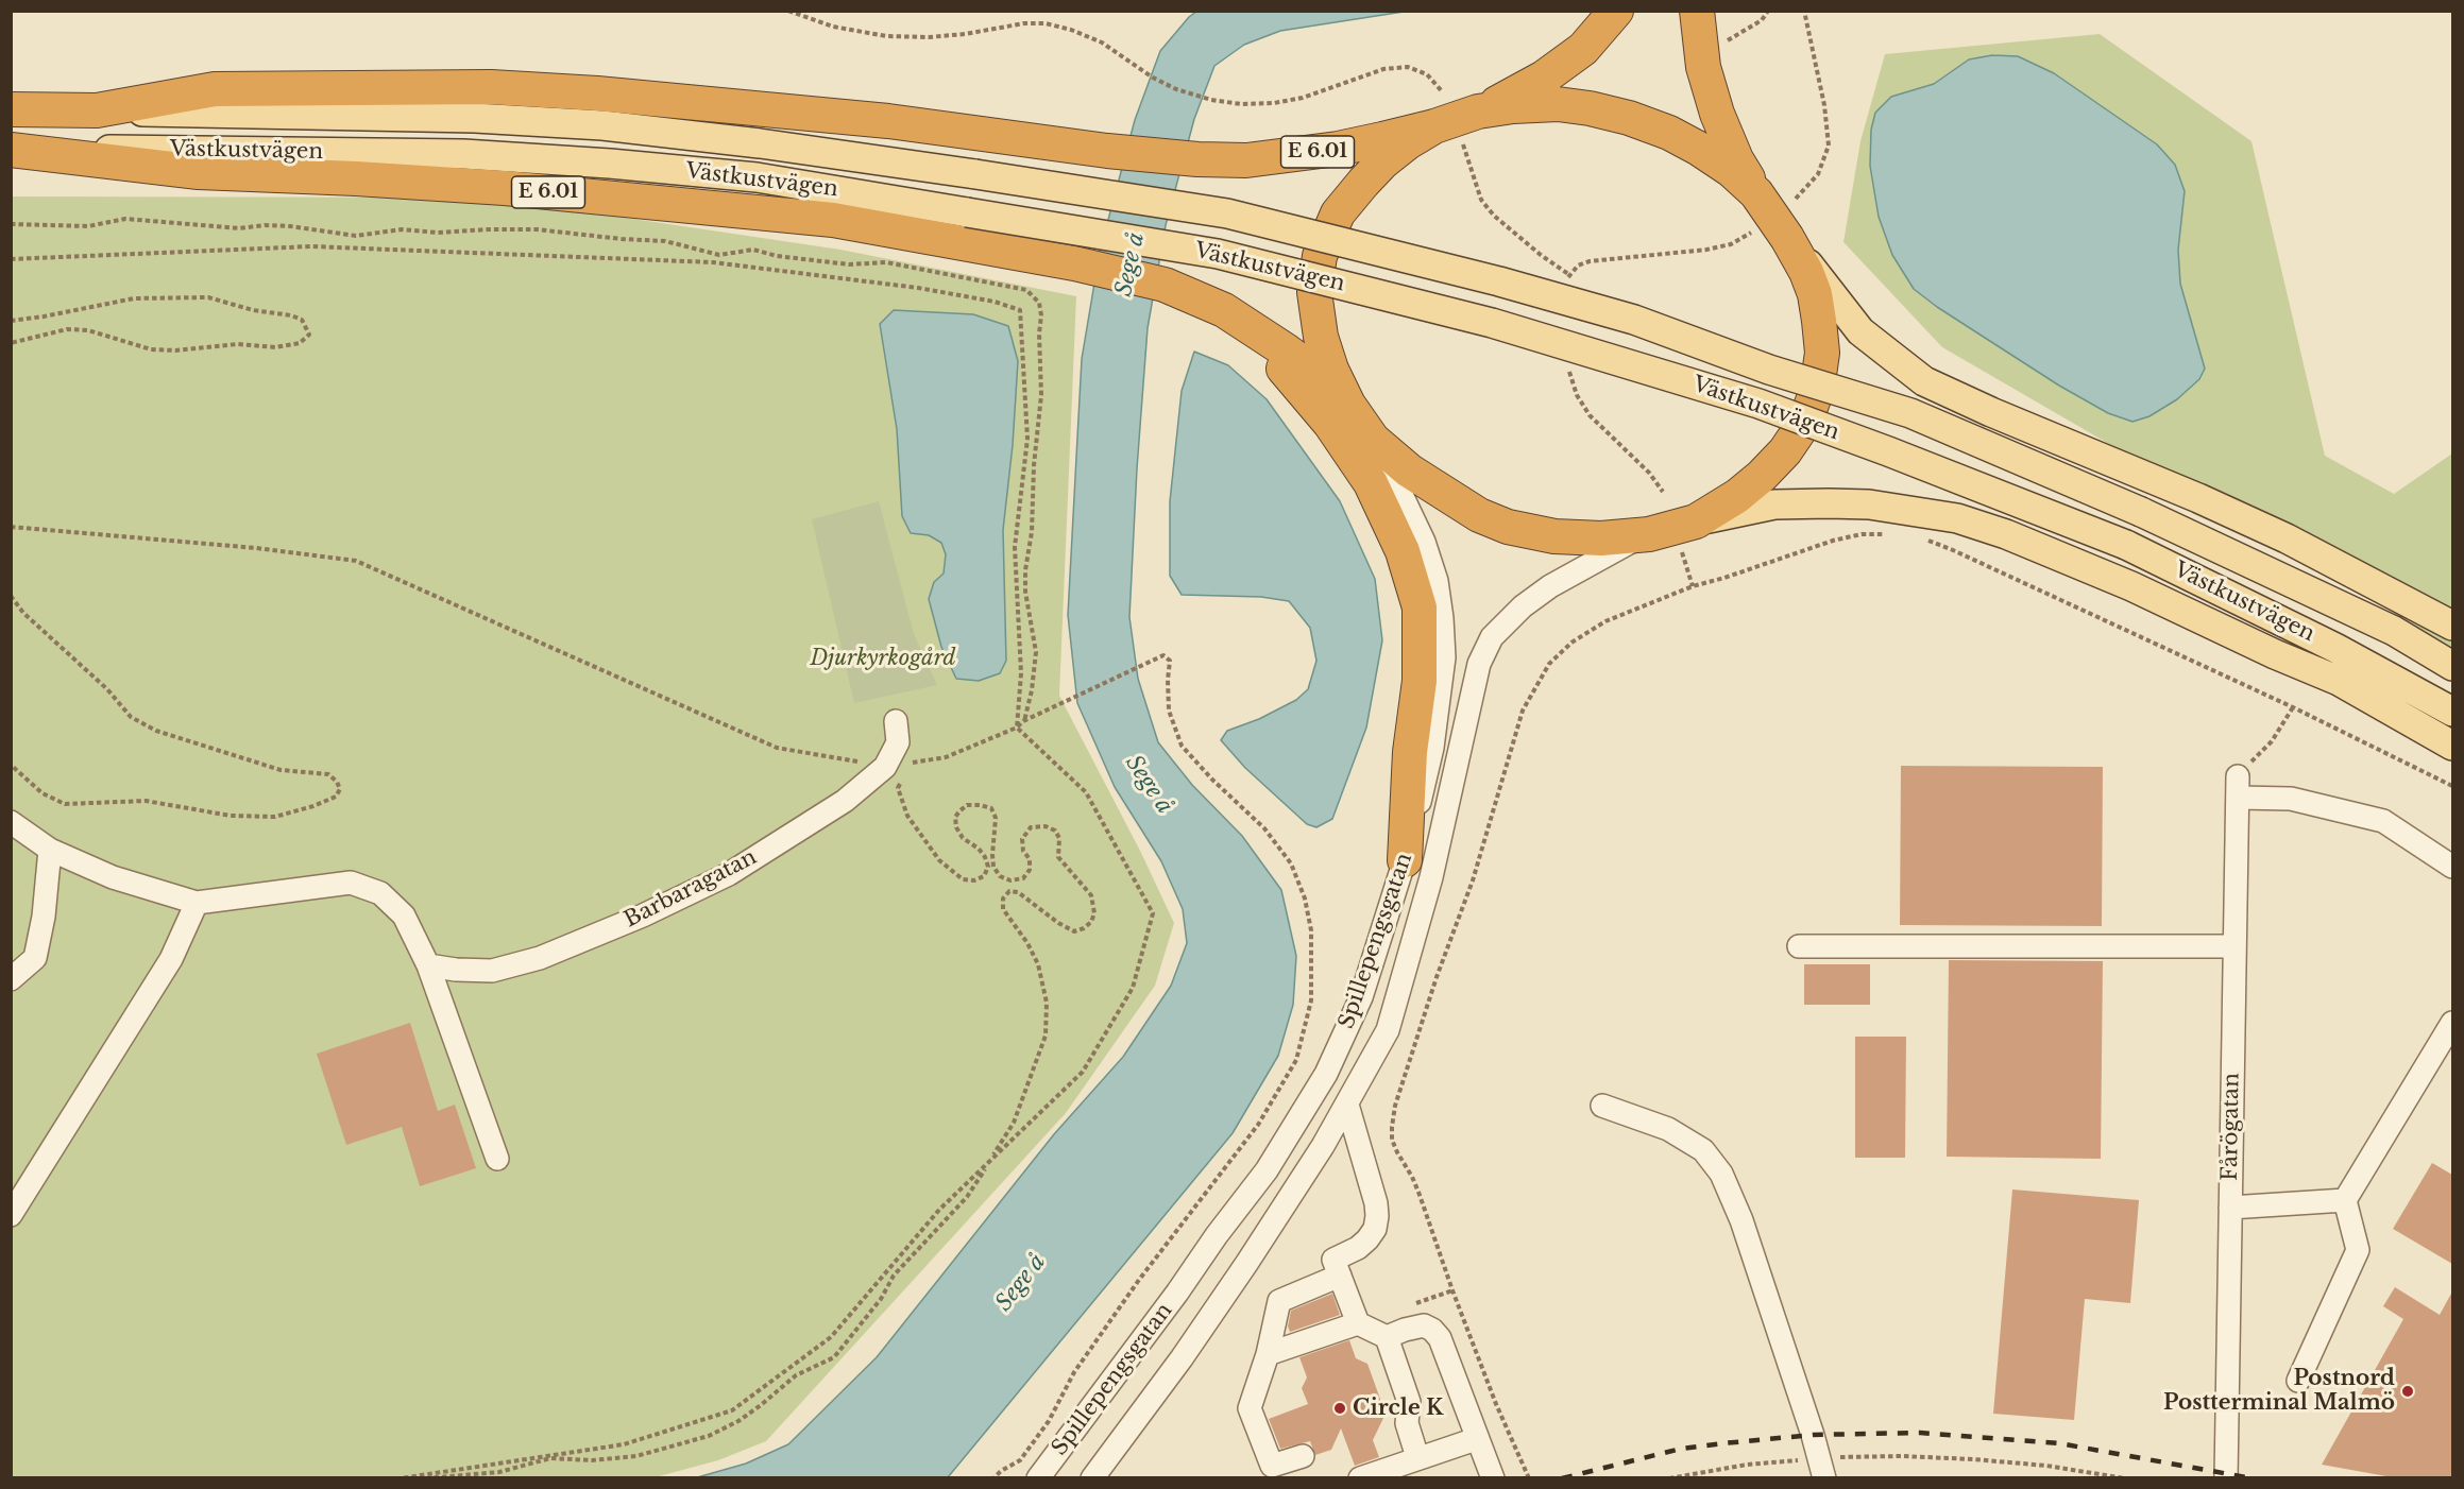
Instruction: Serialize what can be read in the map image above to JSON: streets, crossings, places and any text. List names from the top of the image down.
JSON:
{
  "streets": {
    "highway": ["Västkustvägen", "E 6.01"],
    "street": ["Barbaragatan", "Spillepengsgatan", "Fårögatan"]
  },
  "crossings": [
    ["Västkustvägen", "E 6.01"]
  ],
  "water": ["Sege å"],
  "parks": ["Djurkyrkogård"],
  "places": ["Postnord Postterminal Malmö", "Circle K"]
}
